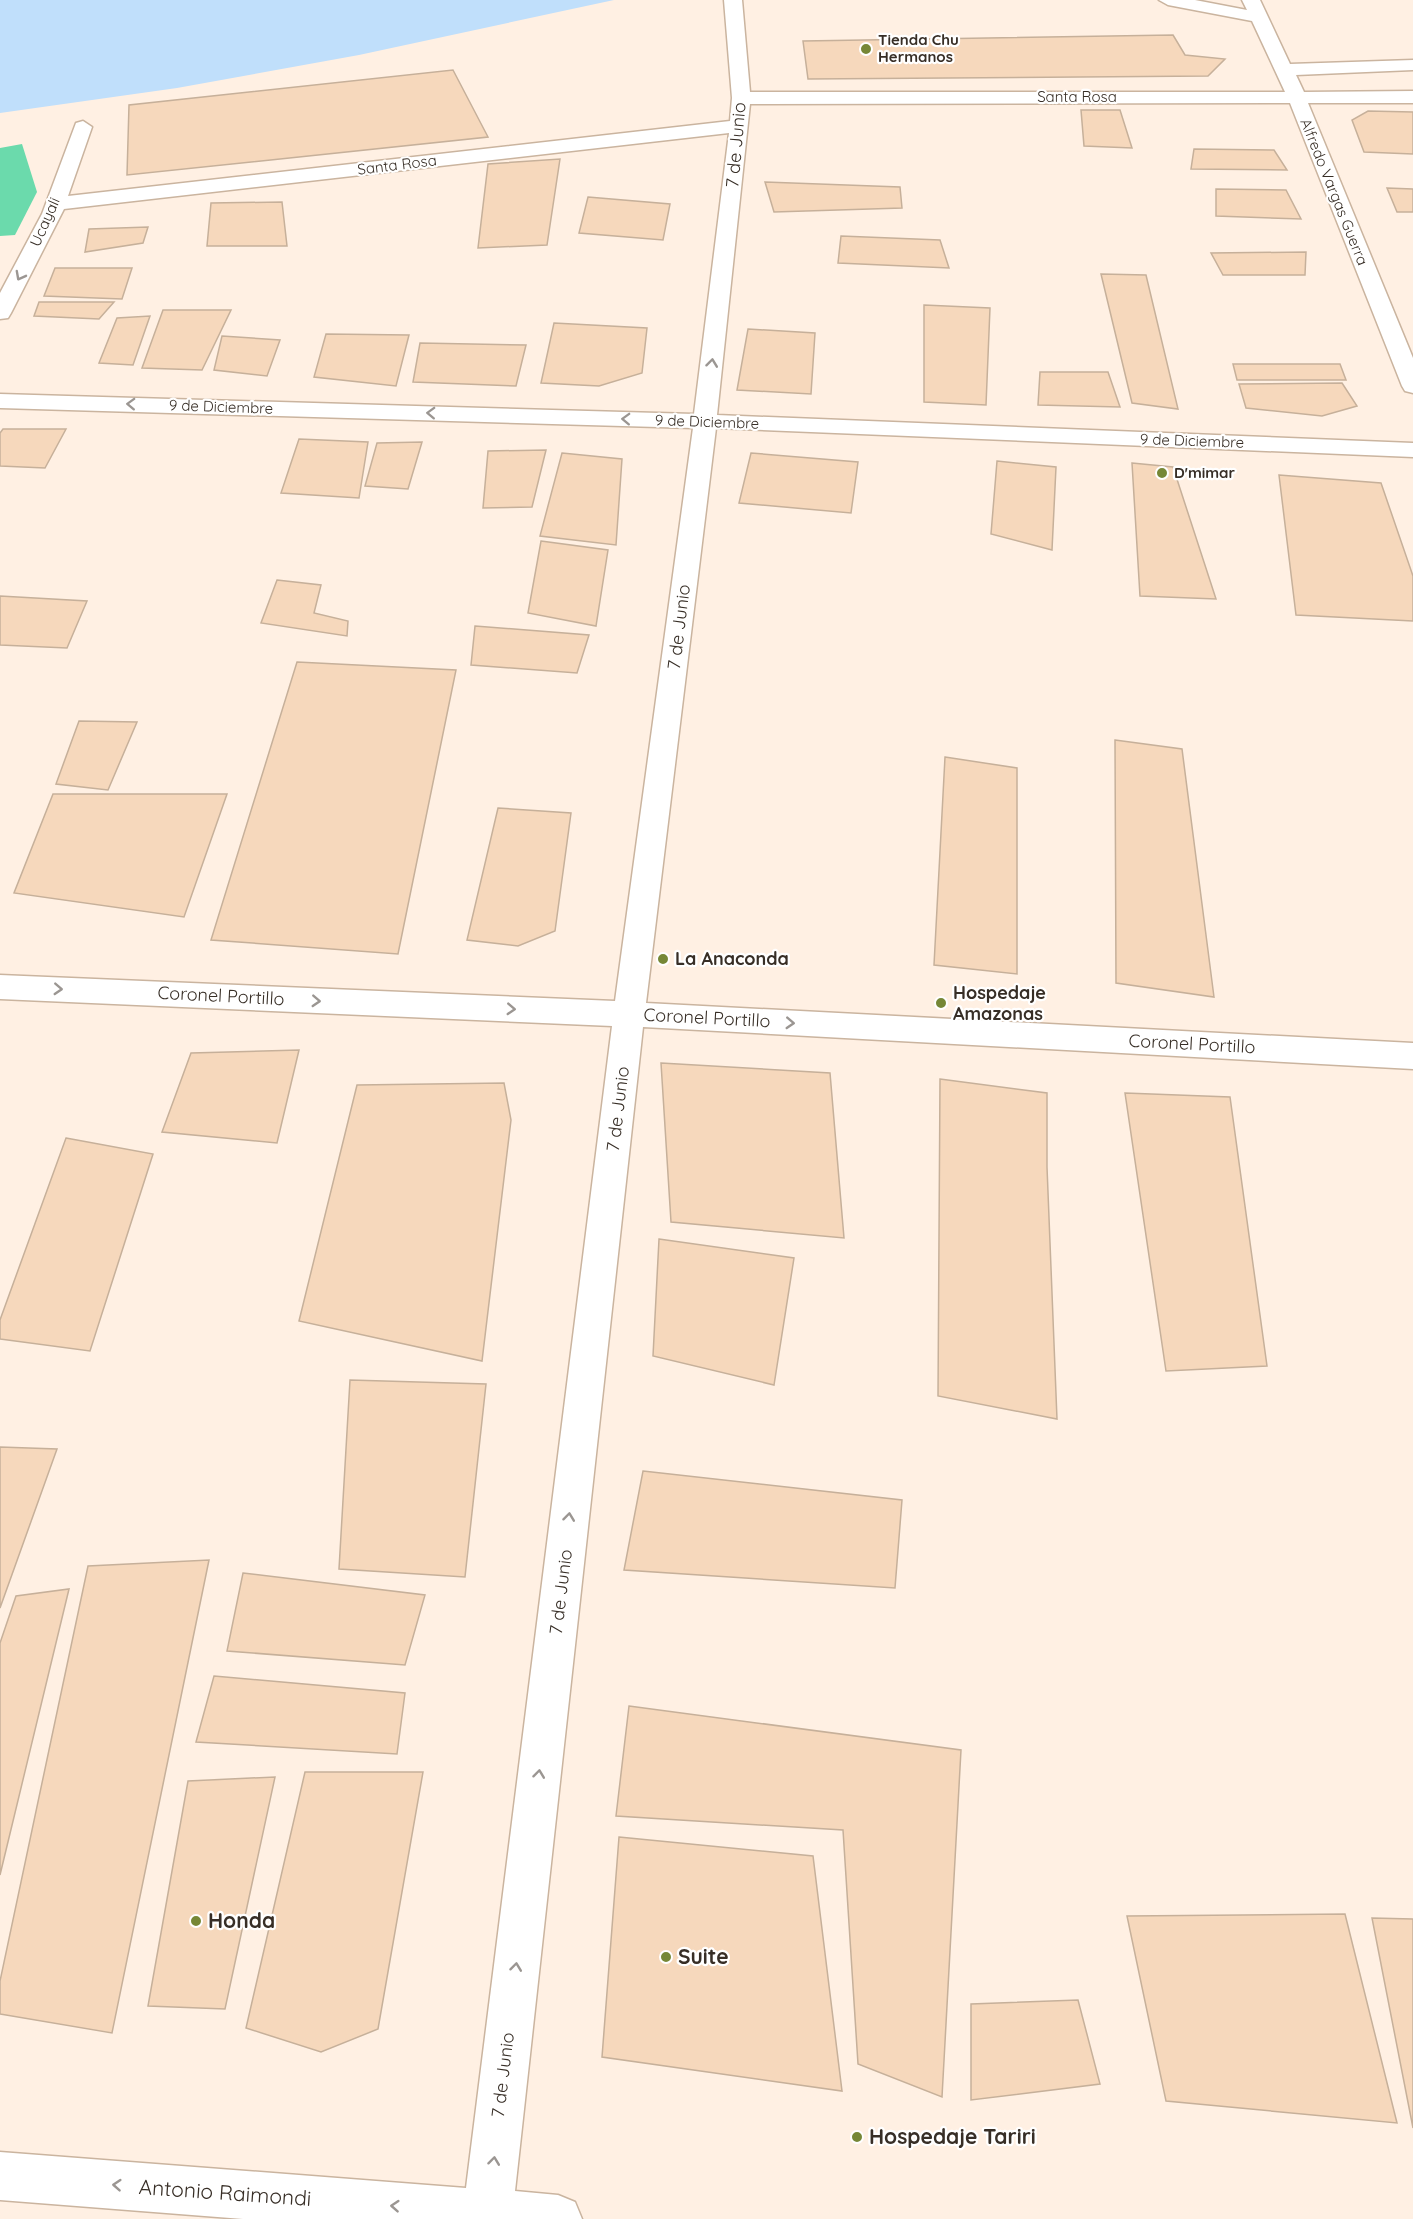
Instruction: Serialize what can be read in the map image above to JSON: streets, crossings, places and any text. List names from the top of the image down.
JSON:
{
  "streets": {
    "street": [
      "Santa Rosa",
      "7 de Junio",
      "Alfredo Vargas Guerra",
      "Ucayali",
      "9 de Diciembre",
      "Coronel Portillo",
      "Antonio Raimondi"
    ]
  },
  "crossings": [
    ["Santa Rosa", "7 de Junio"],
    ["Santa Rosa", "Alfredo Vargas Guerra"],
    ["Santa Rosa", "Ucayali"],
    ["7 de Junio", "9 de Diciembre"],
    ["7 de Junio", "Coronel Portillo"],
    ["7 de Junio", "Antonio Raimondi"]
  ],
  "one_way": [
    "7 de Junio",
    "Ucayali",
    "9 de Diciembre",
    "Coronel Portillo",
    "Antonio Raimondi"
  ],
  "places": [
    "Tienda Chu Hermanos",
    "D'mimar",
    "La Anaconda",
    "Hospedaje Amazonas",
    "Honda",
    "Suite",
    "Hospedaje Tariri"
  ]
}
